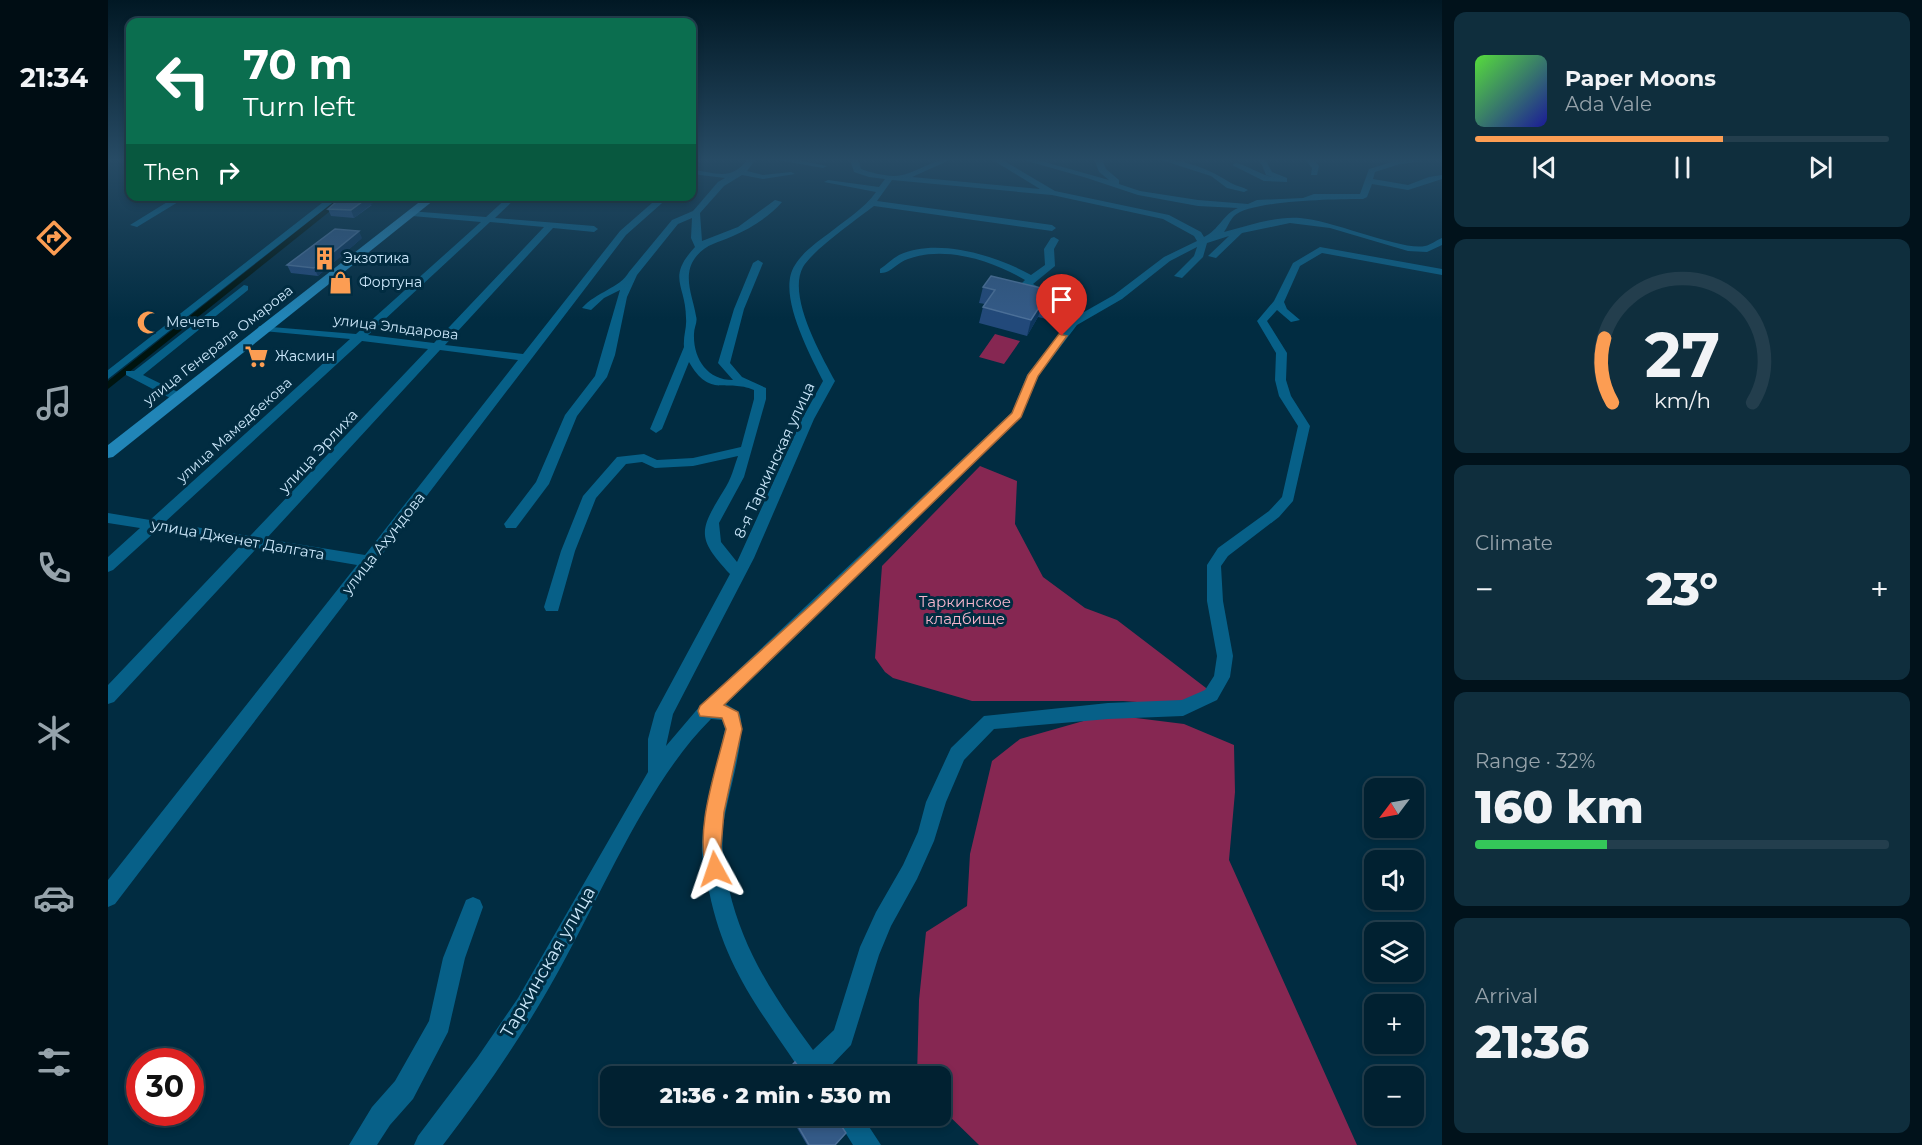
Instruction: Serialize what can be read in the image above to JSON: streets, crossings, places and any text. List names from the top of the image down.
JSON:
{
  "streets": {
    "main road": ["улица Генерала Омарова"],
    "street": [
      "улица Эльдарова",
      "улица Мамедбекова",
      "улица Эрлиха",
      "8-я Таркинская улица",
      "улица Дженет Далгата",
      "улица Ахундова",
      "Таркинская улица"
    ]
  },
  "crossings": [
    ["улица Эльдарова", "улица Генерала Омарова"],
    ["улица Эльдарова", "улица Мамедбекова"],
    ["улица Эльдарова", "улица Эрлиха"],
    ["улица Эльдарова", "улица Ахундова"],
    ["улица Мамедбекова", "улица Дженет Далгата"],
    ["улица Эрлиха", "улица Дженет Далгата"],
    ["8-я Таркинская улица", "Таркинская улица"],
    ["улица Дженет Далгата", "улица Ахундова"]
  ],
  "parks": ["Таркинское кладбище"],
  "places": {
    "building": ["Экзотика"],
    "shop": ["Фортуна"],
    "mosque": ["Мечеть"],
    "supermarket": ["Жасмин"]
  },
  "north": "bottom left",
  "page": {
    "tabs": "21:34",
    "turn": ["70 m", "Turn left"],
    "song": ["Paper Moons", "Ada Vale"],
    "then": "Then",
    "tile": [
      "Climate",
      ["Range · 32%", "160 km"],
      ["Arrival", "21:36"]
    ],
    "heat": ["−", "23°", "+"],
    "map_buttons": ["+", "−"],
    "limit": "30",
    "trip": "21:36 · 2 min · 530 m",
    "gauge": ["27", "km/h"]
  }
}
